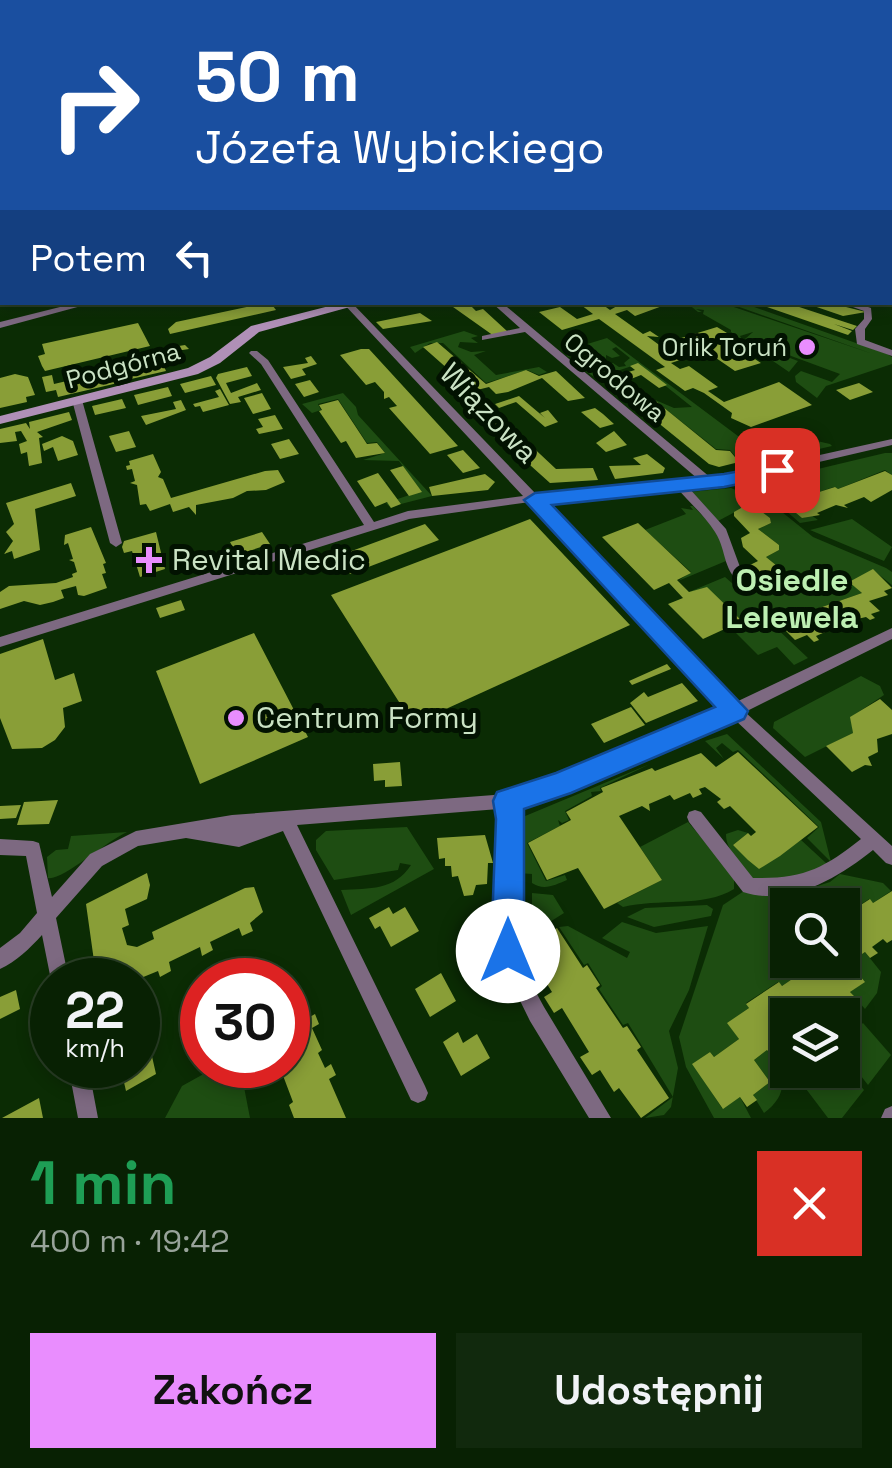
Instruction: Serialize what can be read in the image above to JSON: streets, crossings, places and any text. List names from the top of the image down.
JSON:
{
  "streets": {
    "street": ["Podgórna", "Ogrodowa", "Wiązowa"]
  },
  "districts": ["Osiedle Lelewela"],
  "places": {
    "other": ["Orlik Toruń", "Centrum Formy"],
    "health": ["Revital Medic"]
  },
  "page": {
    "turn": ["50 m", "Józefa Wybickiego"],
    "then": "Potem",
    "speed": "22 km/h",
    "limit": "30",
    "heading": ["1 min", "400 m · 19:42"],
    "buttons": ["Zakończ", "Udostępnij"]
  }
}
